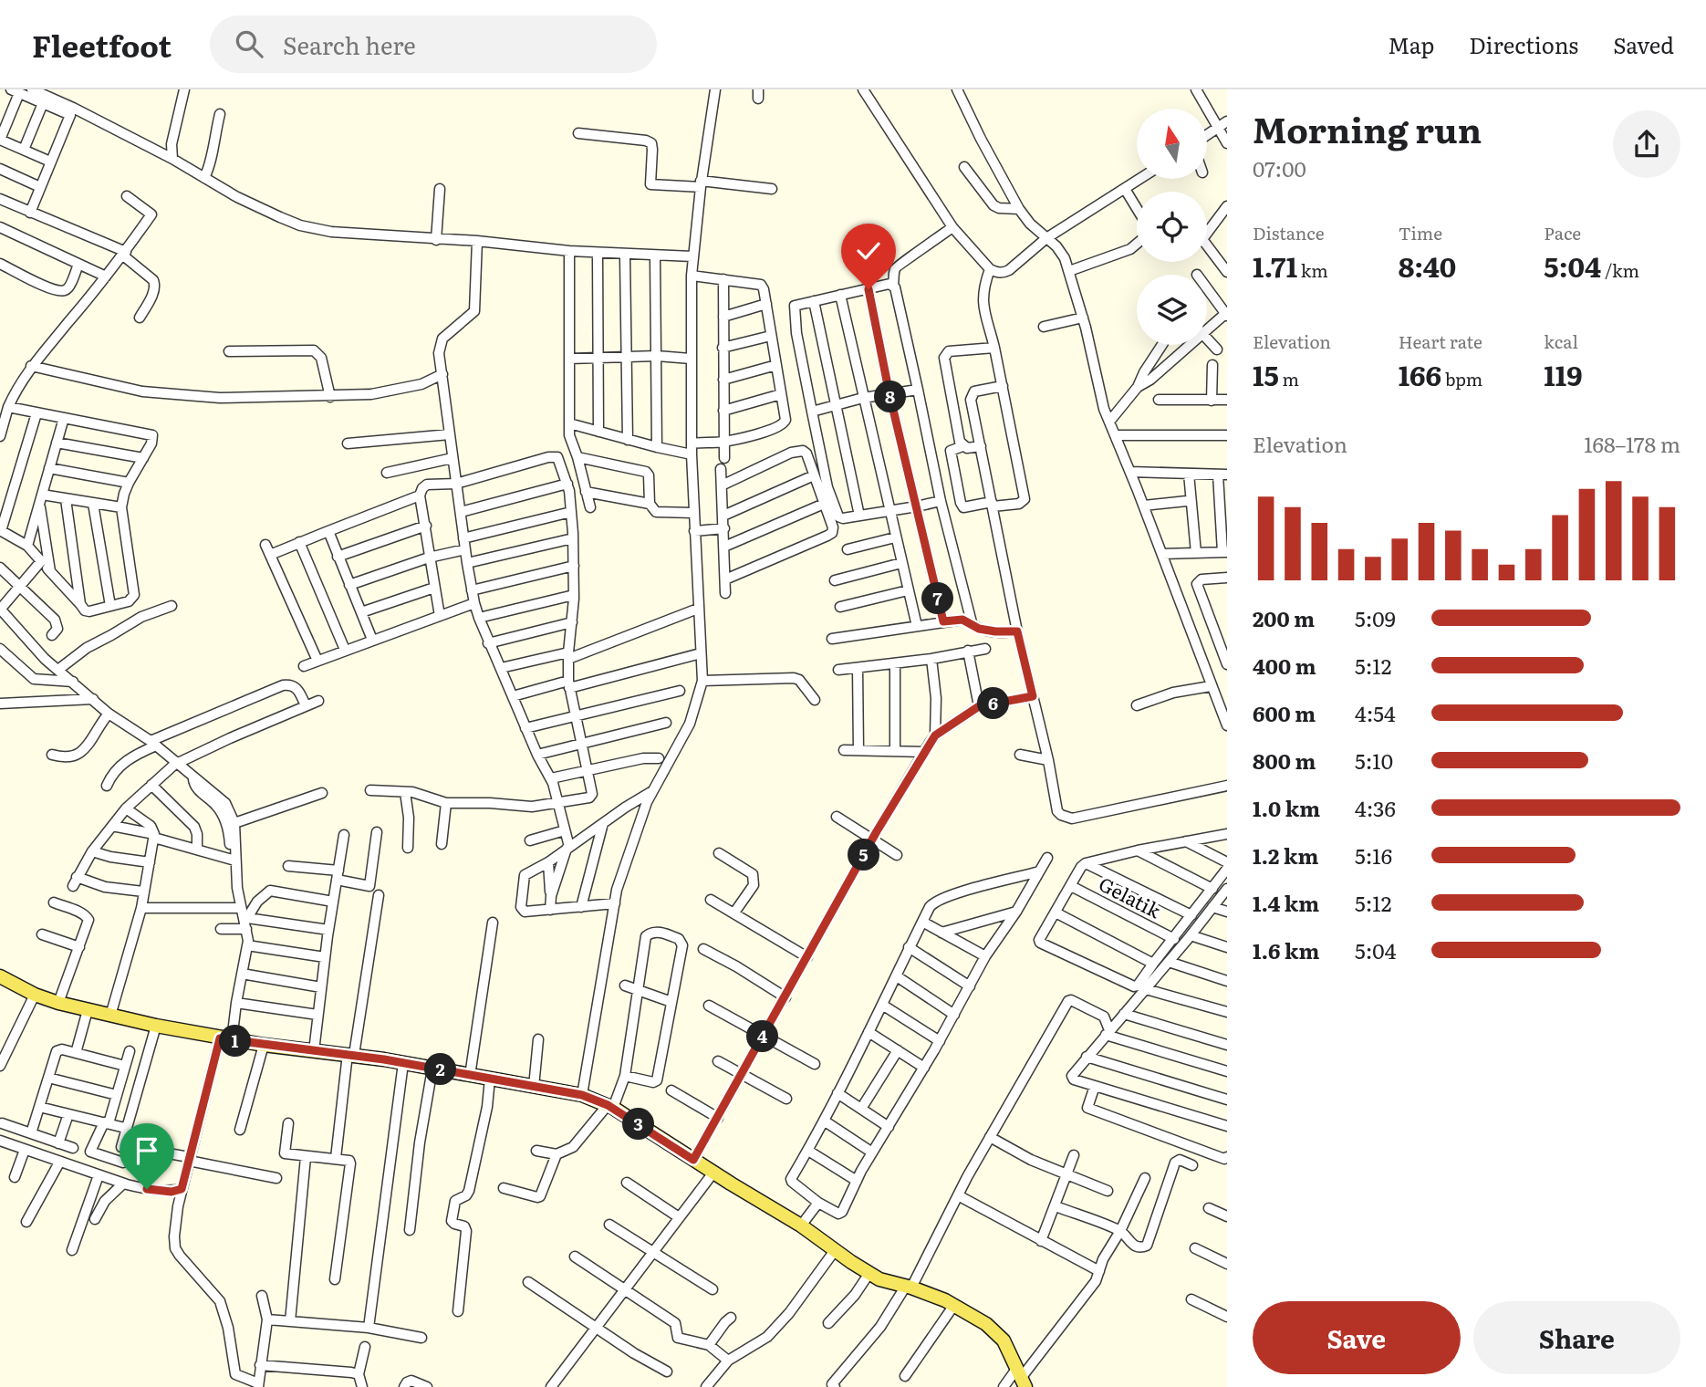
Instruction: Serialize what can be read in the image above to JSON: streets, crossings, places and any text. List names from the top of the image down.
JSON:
{
  "streets": {
    "street": ["Gelatik"]
  },
  "north": "top",
  "page": {
    "header": "Fleetfoot",
    "search": "Search here",
    "nav": ["Map", "Directions", "Saved"],
    "heading": ["Morning run", "07:00"],
    "stats": [
      ["Distance", "1.71 km"],
      ["Time", "8:40"],
      ["Pace", "5:04 /km"],
      ["Elevation", "15 m"],
      ["Heart rate", "166 bpm"],
      ["kcal", "119"]
    ],
    "pins": [
      "8",
      "7",
      "6",
      "5",
      "4",
      "1",
      "2",
      "3"
    ],
    "chart": ["Elevation", "168–178 m"],
    "list": [
      {
        "name": "200 m",
        "note": "5:09"
      },
      {
        "name": "400 m",
        "note": "5:12"
      },
      {
        "name": "600 m",
        "note": "4:54"
      },
      {
        "name": "800 m",
        "note": "5:10"
      },
      {
        "name": "1.0 km",
        "note": "4:36"
      },
      {
        "name": "1.2 km",
        "note": "5:16"
      },
      {
        "name": "1.4 km",
        "note": "5:12"
      },
      {
        "name": "1.6 km",
        "note": "5:04"
      }
    ],
    "buttons": ["Save", "Share"]
  }
}
